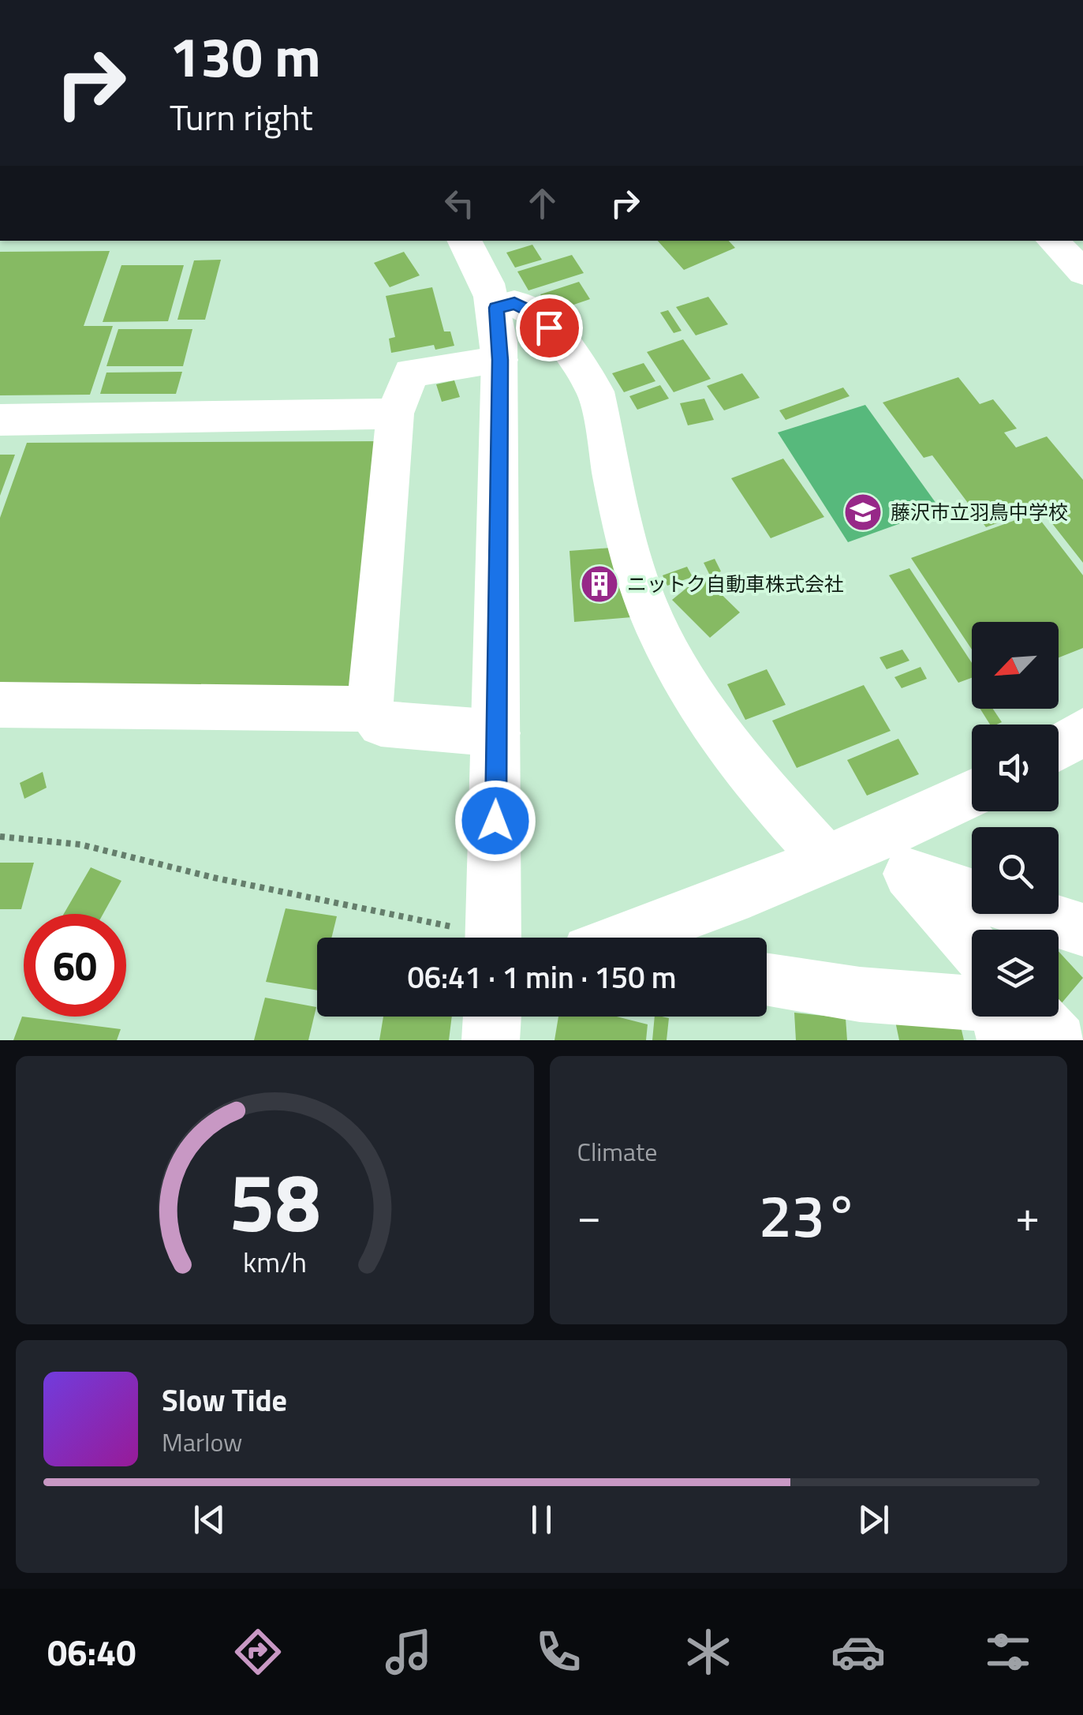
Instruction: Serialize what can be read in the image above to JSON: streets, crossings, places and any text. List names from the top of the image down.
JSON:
{
  "places": {
    "school or university": ["藤沢市立羽鳥中学校"],
    "building": ["ニットク自動車株式会社"]
  },
  "north": "bottom left",
  "page": {
    "turn": ["130 m", "Turn right"],
    "limit": "60",
    "trip": "06:41 · 1 min · 150 m",
    "tile": "Climate",
    "heat": ["−", "23°", "+"],
    "song": ["Slow Tide", "Marlow"],
    "tabs": "06:40",
    "gauge": ["58", "km/h"]
  }
}
